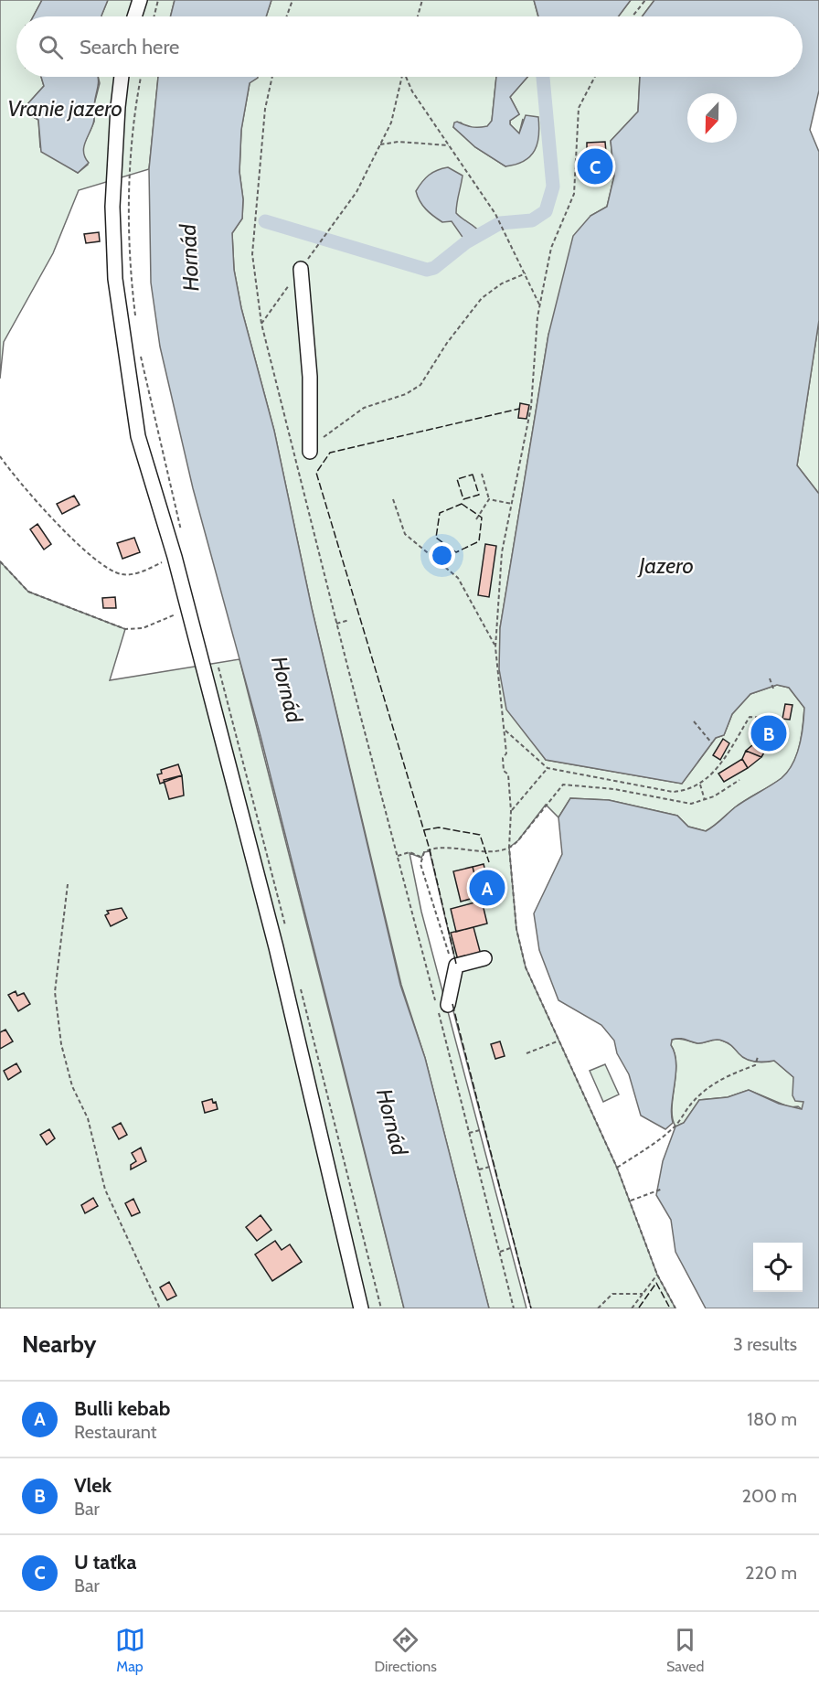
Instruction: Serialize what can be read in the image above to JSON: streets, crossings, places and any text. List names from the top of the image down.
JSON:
{
  "water": ["Vranie jazero", "Hornád", "Jazero"],
  "north": "bottom",
  "page": {
    "search": "Search here",
    "pins": ["C", "B", "A"],
    "heading": ["Nearby", "3 results"],
    "list": [
      {
        "mark": "A",
        "name": "Bulli kebab",
        "note": "Restaurant",
        "value": "180 m"
      },
      {
        "mark": "B",
        "name": "Vlek",
        "note": "Bar",
        "value": "200 m"
      },
      {
        "mark": "C",
        "name": "U taťka",
        "note": "Bar",
        "value": "220 m"
      }
    ],
    "nav": ["Map", "Directions", "Saved"]
  }
}
